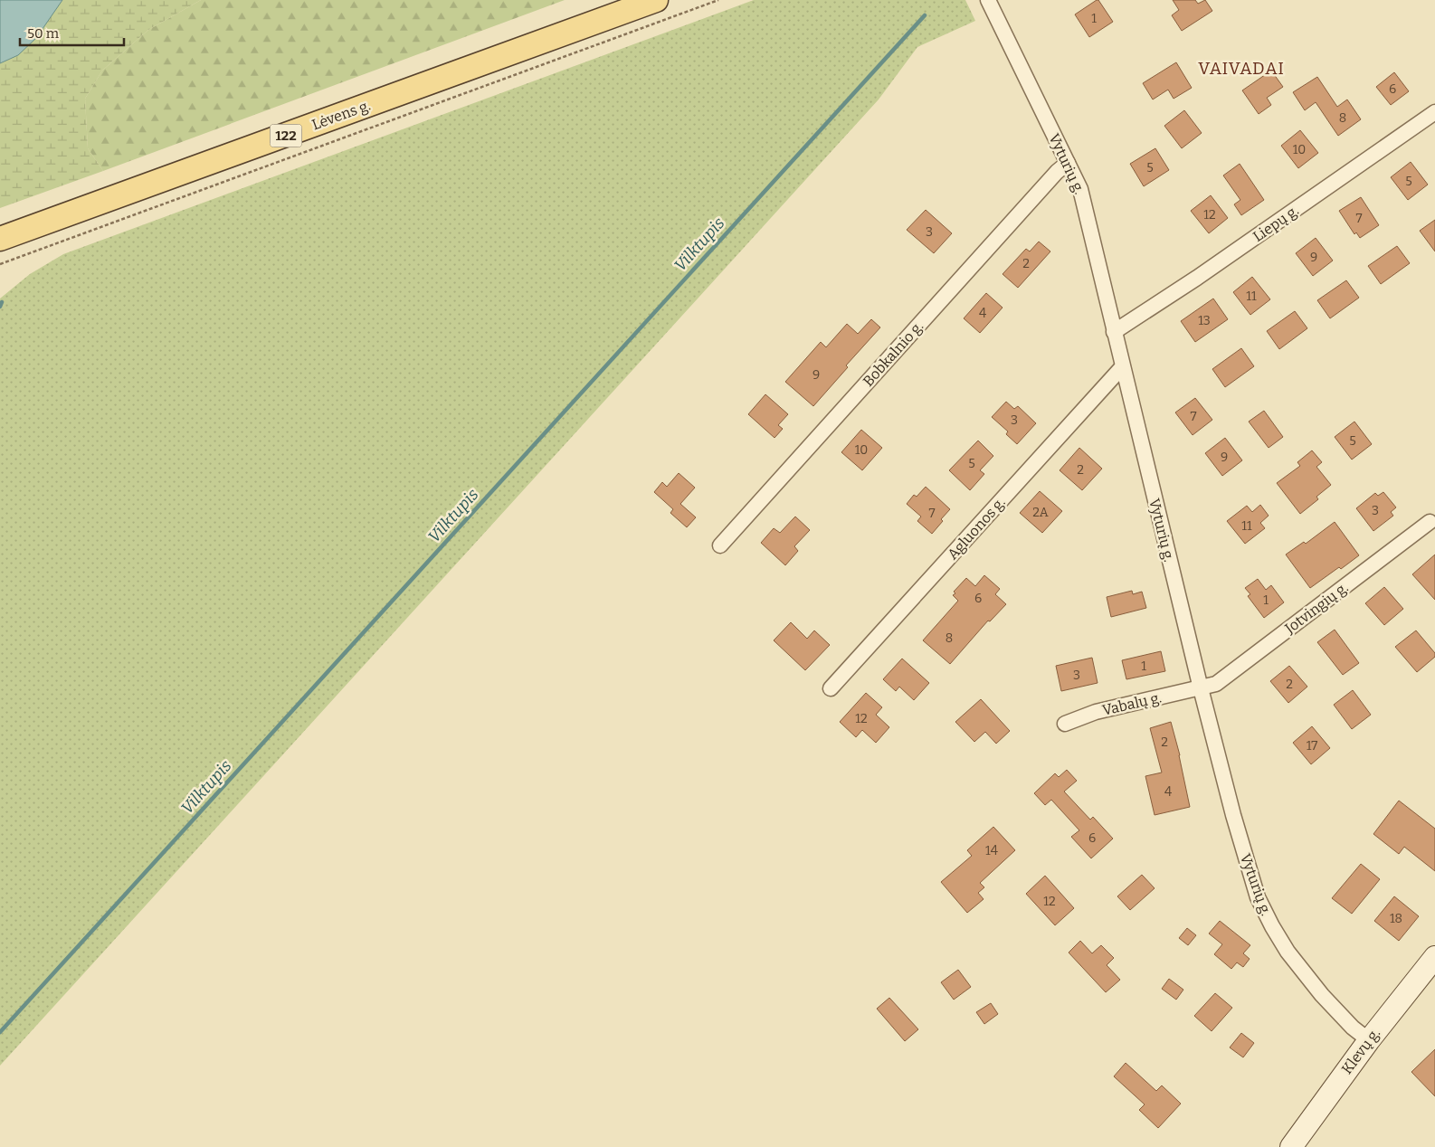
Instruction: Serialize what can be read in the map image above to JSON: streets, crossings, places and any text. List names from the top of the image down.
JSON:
{
  "streets": {
    "main road": ["Lėvens g.", "122", "Klevų g."],
    "street": [
      "Vyturių g.",
      "Liepų g.",
      "Bobkalnio g.",
      "Agluonos g.",
      "Jotvingių g.",
      "Vabalų g."
    ]
  },
  "crossings": [
    ["Vyturių g.", "Liepų g."],
    ["Vyturių g.", "Bobkalnio g."],
    ["Vyturių g.", "Agluonos g."],
    ["Vyturių g.", "Jotvingių g."],
    ["Vyturių g.", "Vabalų g."],
    ["Vyturių g.", "Klevų g."],
    ["Jotvingių g.", "Vabalų g."]
  ],
  "districts": ["VAIVADAI"],
  "water": ["Vilktupis"],
  "house_numbers": [
    "1",
    "6",
    "8",
    "10",
    "5",
    "5",
    "12",
    "7",
    "3",
    "9",
    "2",
    "11",
    "4",
    "13",
    "9",
    "7",
    "3",
    "5",
    "10",
    "9",
    "5",
    "2",
    "3",
    "2A",
    "7",
    "11",
    "6",
    "1",
    "8",
    "1",
    "3",
    "2",
    "12",
    "2",
    "17",
    "4",
    "6",
    "14",
    "12",
    "18"
  ],
  "scale_bar": "50 m"
}
